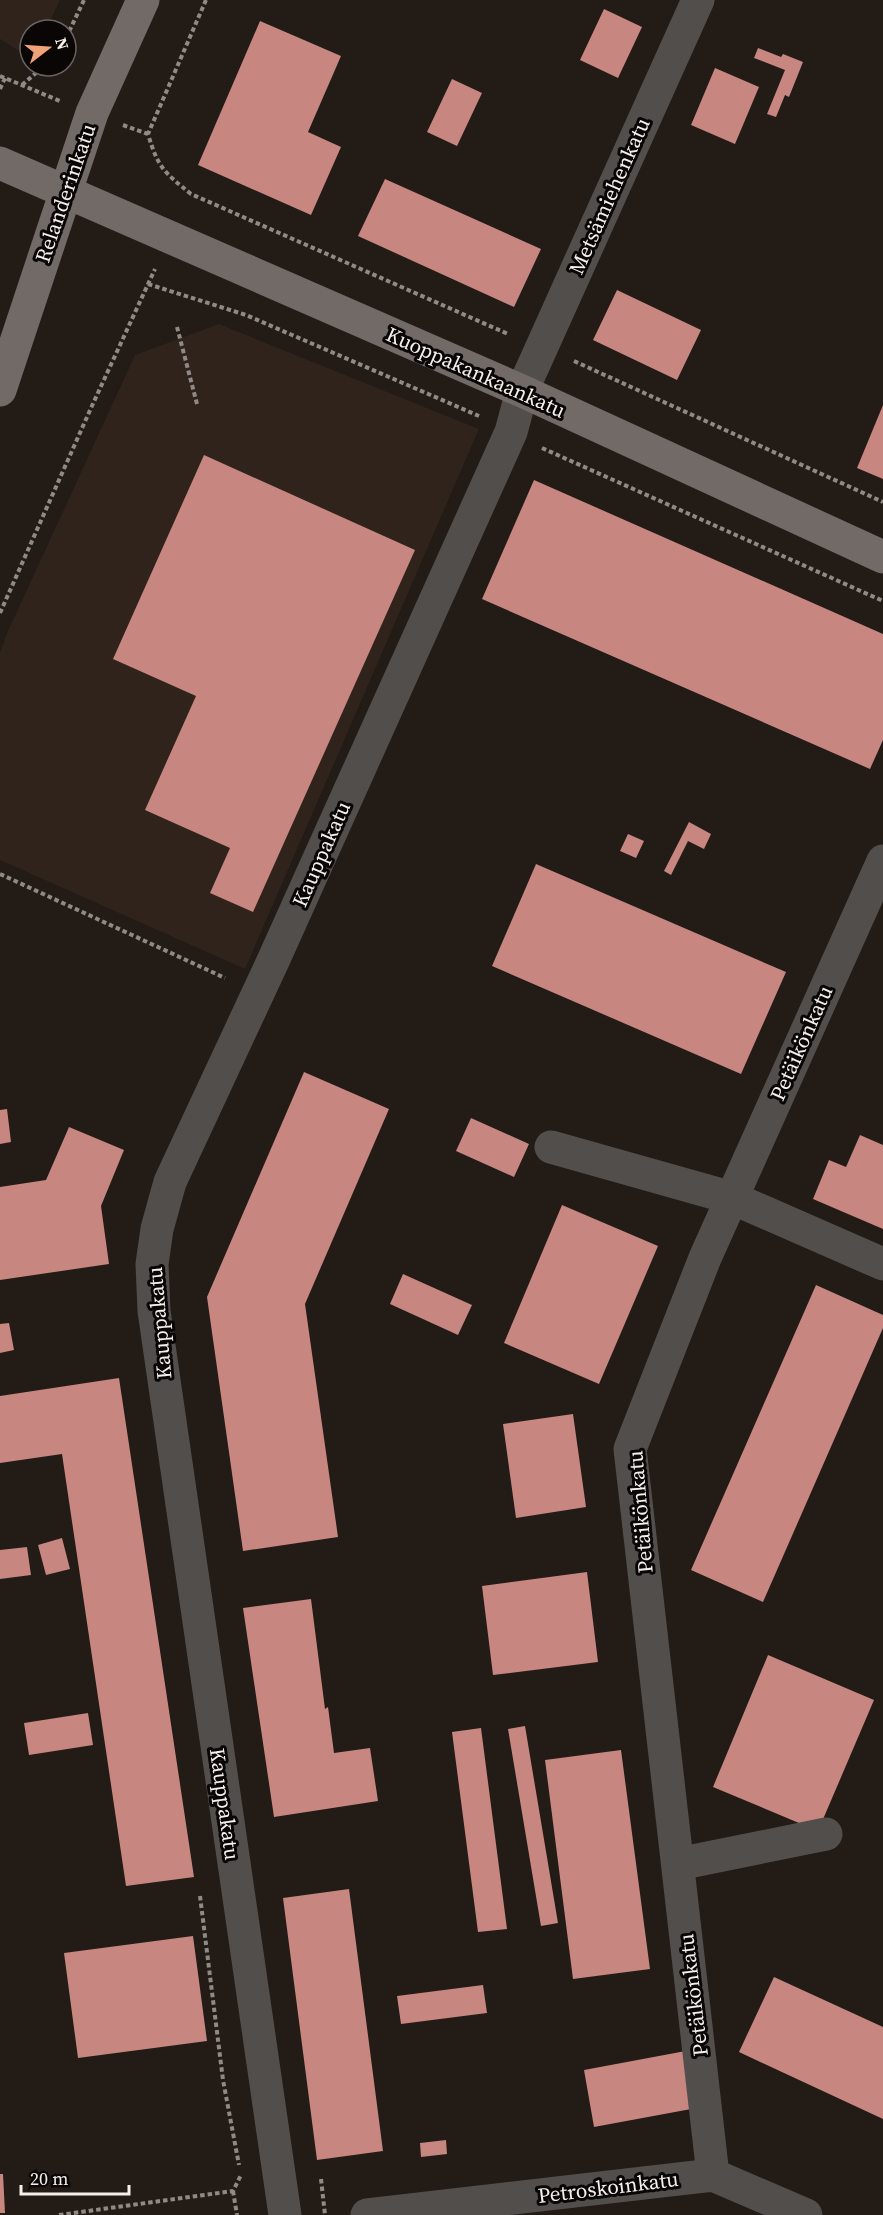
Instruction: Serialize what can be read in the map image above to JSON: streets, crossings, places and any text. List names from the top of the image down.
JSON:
{
  "streets": {
    "main road": ["Relanderinkatu", "Kuoppakankaankatu"],
    "street": [
      "Metsämiehenkatu",
      "Kauppakatu",
      "Petäikönkatu",
      "Petroskoinkatu"
    ]
  },
  "crossings": [
    ["Relanderinkatu", "Kuoppakankaankatu"],
    ["Metsämiehenkatu", "Kuoppakankaankatu"],
    ["Metsämiehenkatu", "Kauppakatu"],
    ["Kuoppakankaankatu", "Kauppakatu"],
    ["Petäikönkatu", "Petroskoinkatu"]
  ],
  "scale_bar": "20 m",
  "north": "right"
}
